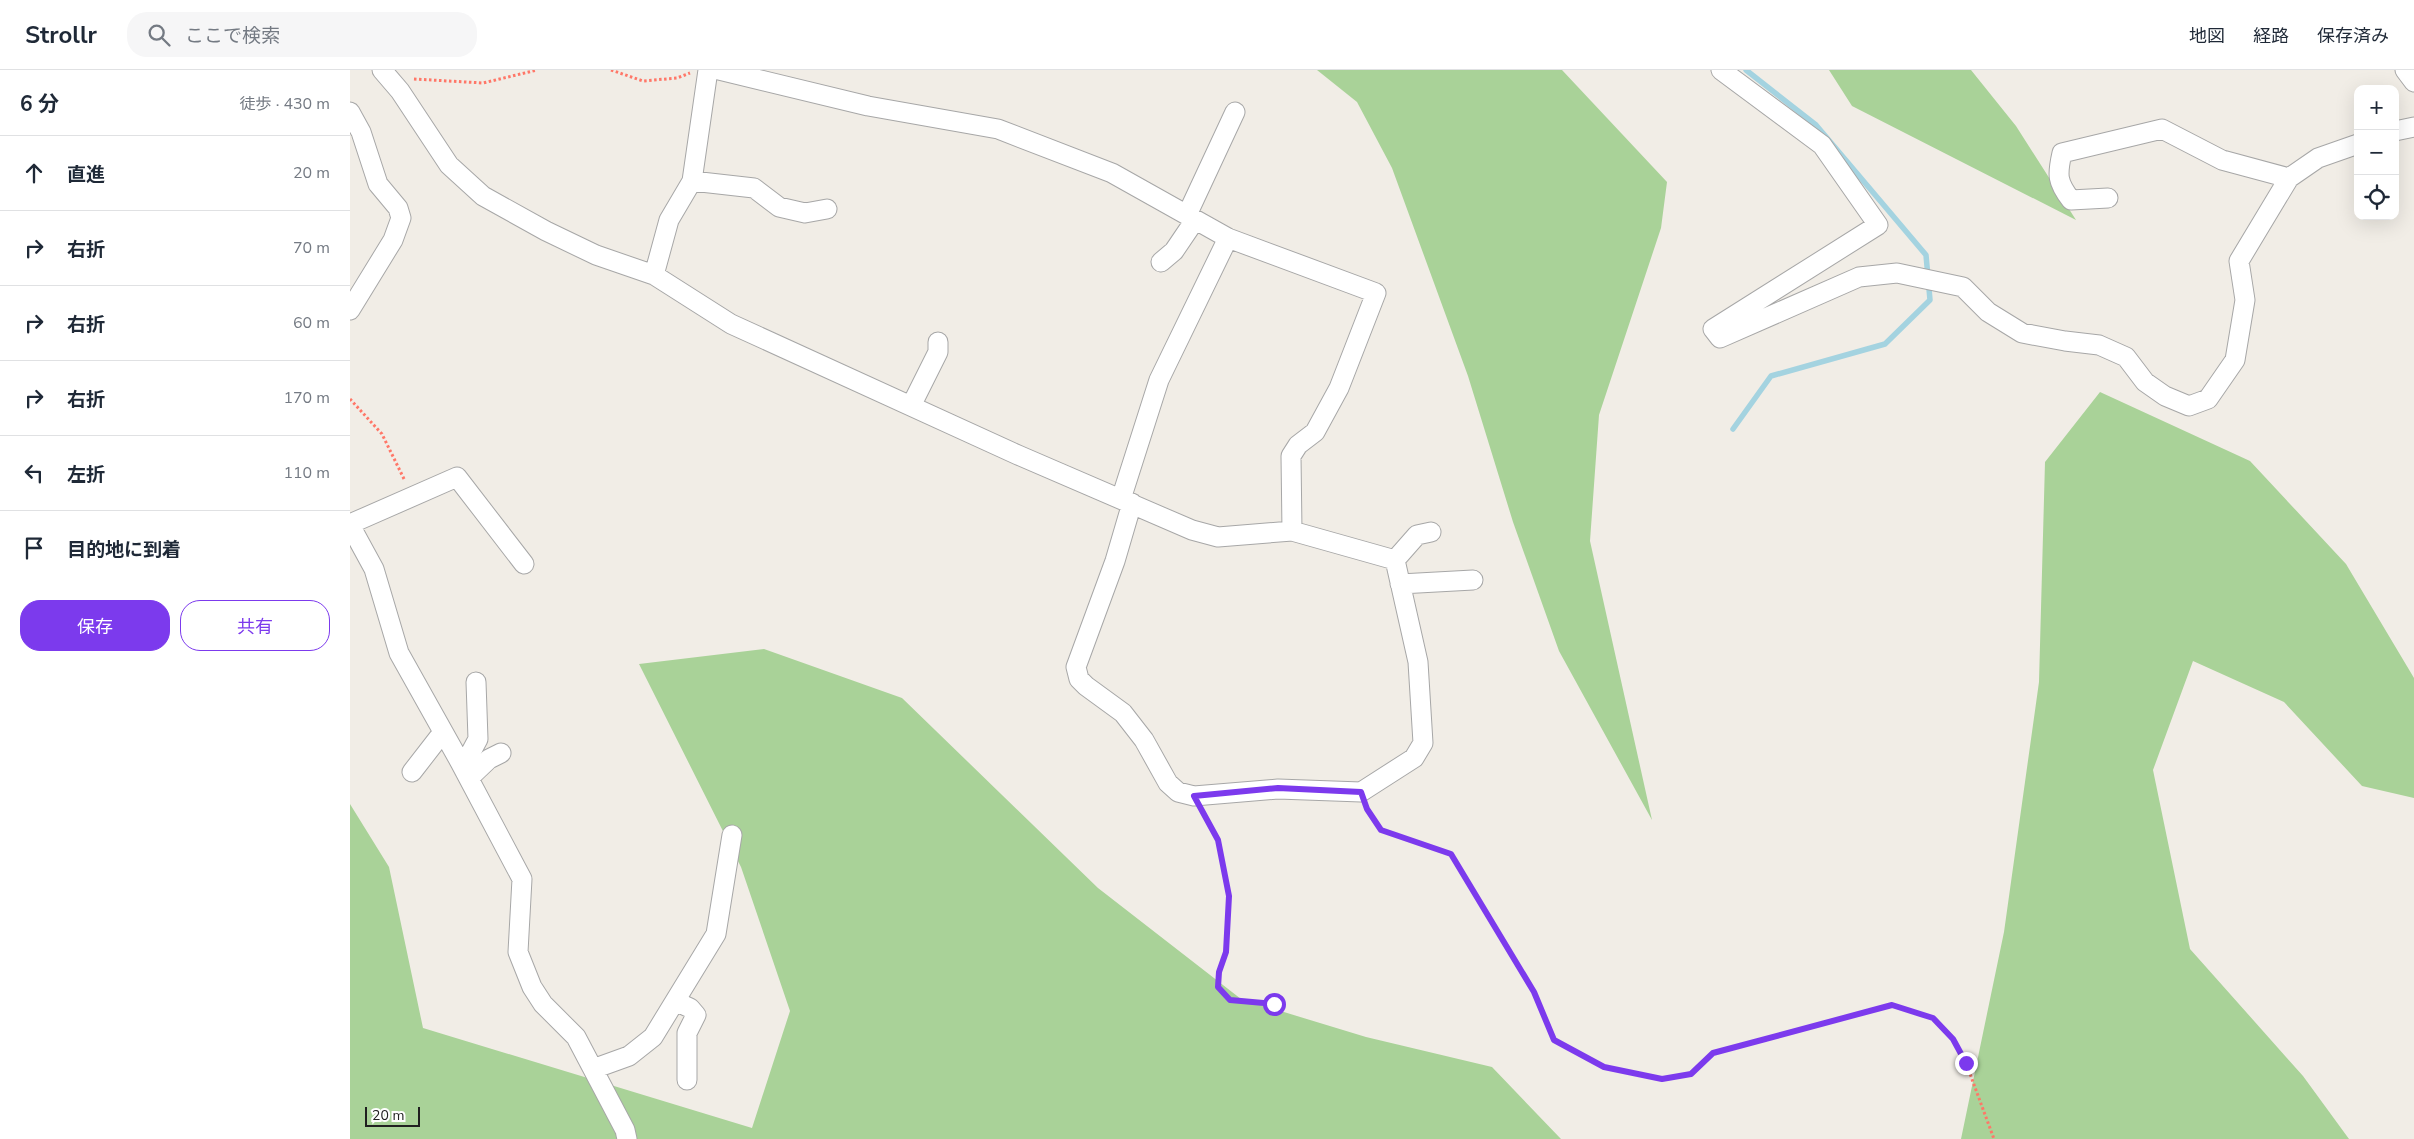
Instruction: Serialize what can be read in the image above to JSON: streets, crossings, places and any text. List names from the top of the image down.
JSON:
{
  "scale_bar": "20 m",
  "page": {
    "header": "Strollr",
    "search": "ここで検索",
    "nav": ["地図", "経路", "保存済み"],
    "heading": ["6 分", "徒歩 · 430 m"],
    "map_buttons": ["+", "−"],
    "list": [
      ["直進", "20 m"],
      ["右折", "70 m"],
      ["右折", "60 m"],
      ["右折", "170 m"],
      ["左折", "110 m"],
      "目的地に到着"
    ],
    "buttons": ["保存", "共有"],
    "scale": "20 m"
  }
}
